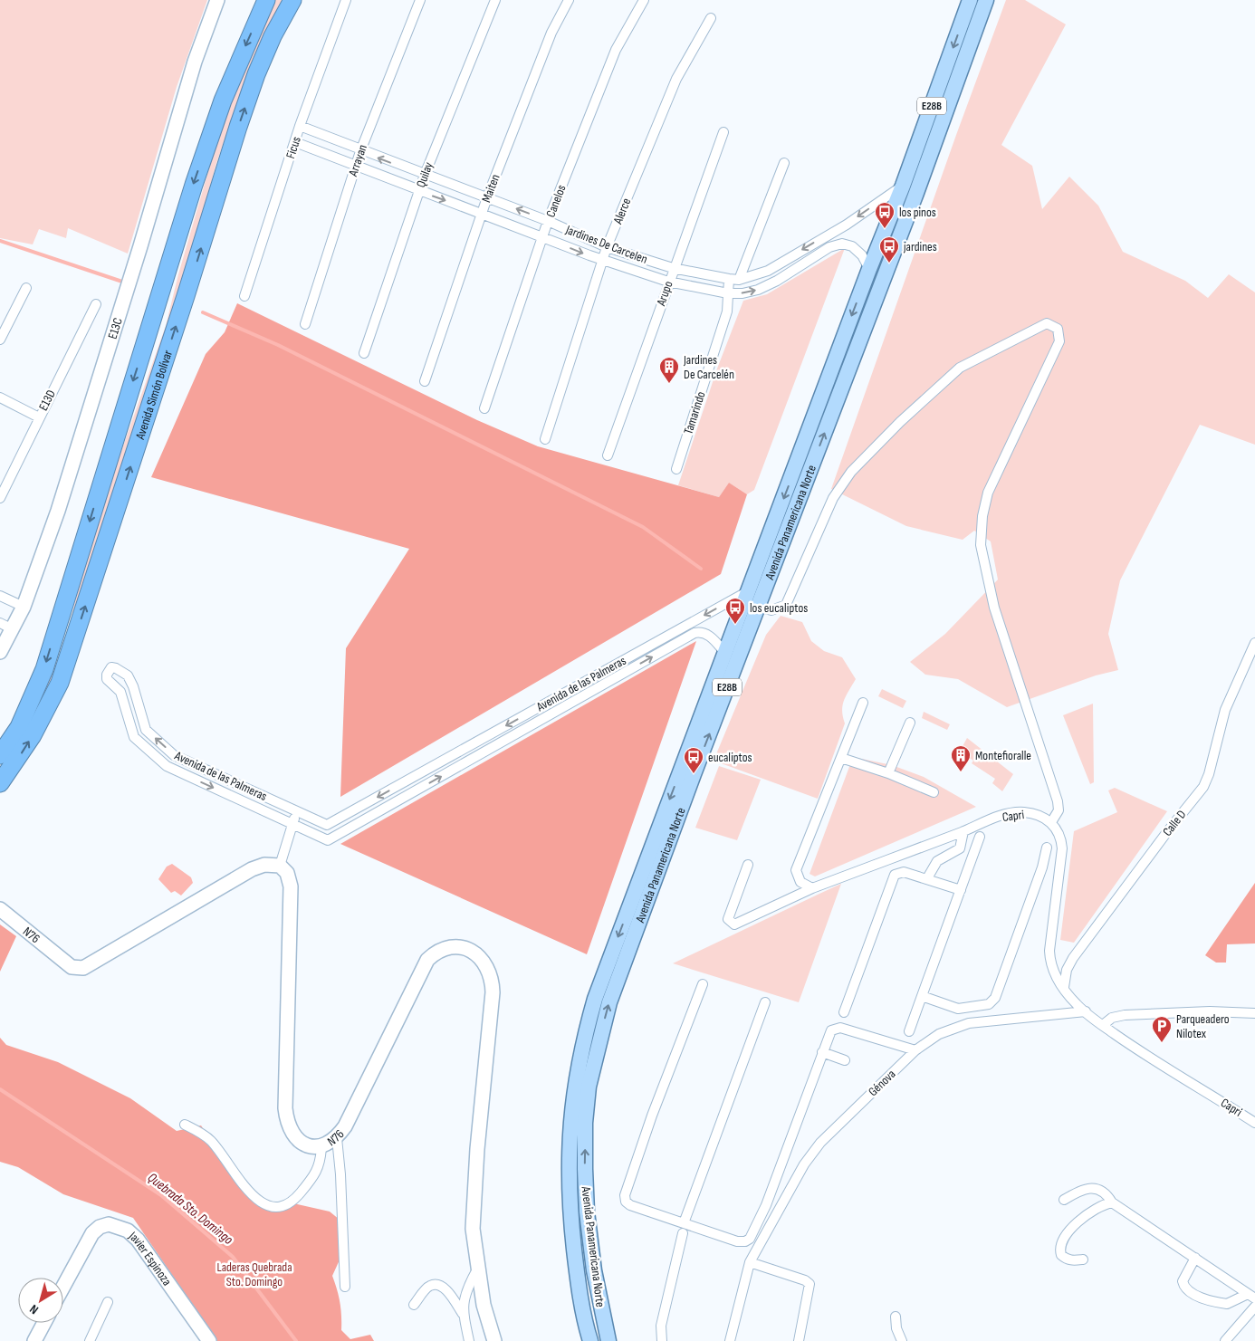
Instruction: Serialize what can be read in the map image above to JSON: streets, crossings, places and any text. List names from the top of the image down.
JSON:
{
  "streets": {
    "highway": ["Avenida Simón Bolívar"],
    "main road": ["E28B", "Avenida Panamericana Norte"],
    "street": [
      "Ficus",
      "Arrayan",
      "Quilay",
      "Maiten",
      "Canelos",
      "Alerce",
      "Jardines De Carcelen",
      "Arupo",
      "E13C",
      "E13D",
      "Tamarindo",
      "Avenida de las Palmeras",
      "Capri",
      "Calle D",
      "N76",
      "Génova",
      "Javier Espinoza"
    ]
  },
  "crossings": [
    ["Ficus", "Jardines De Carcelen"],
    ["Arrayan", "Jardines De Carcelen"],
    ["Quilay", "Jardines De Carcelen"],
    ["Maiten", "Jardines De Carcelen"],
    ["Canelos", "Jardines De Carcelen"],
    ["Alerce", "Jardines De Carcelen"],
    ["Jardines De Carcelen", "Arupo"],
    ["Jardines De Carcelen", "Tamarindo"],
    ["Jardines De Carcelen", "Avenida Panamericana Norte"],
    ["Avenida Panamericana Norte", "Avenida de las Palmeras"],
    ["Capri", "Calle D"],
    ["Capri", "Génova"]
  ],
  "water": ["Quebrada Sto. Domingo"],
  "parks": ["Laderas Quebrada Sto. Domingo"],
  "places": {
    "bus stop": [
      "los pinos",
      "jardines",
      "los eucaliptos",
      "eucaliptos"
    ],
    "building": ["Jardines De Carcelén", "Montefioralle"],
    "parking": ["Parqueadero Nilotex"]
  },
  "north": "bottom left"
}
